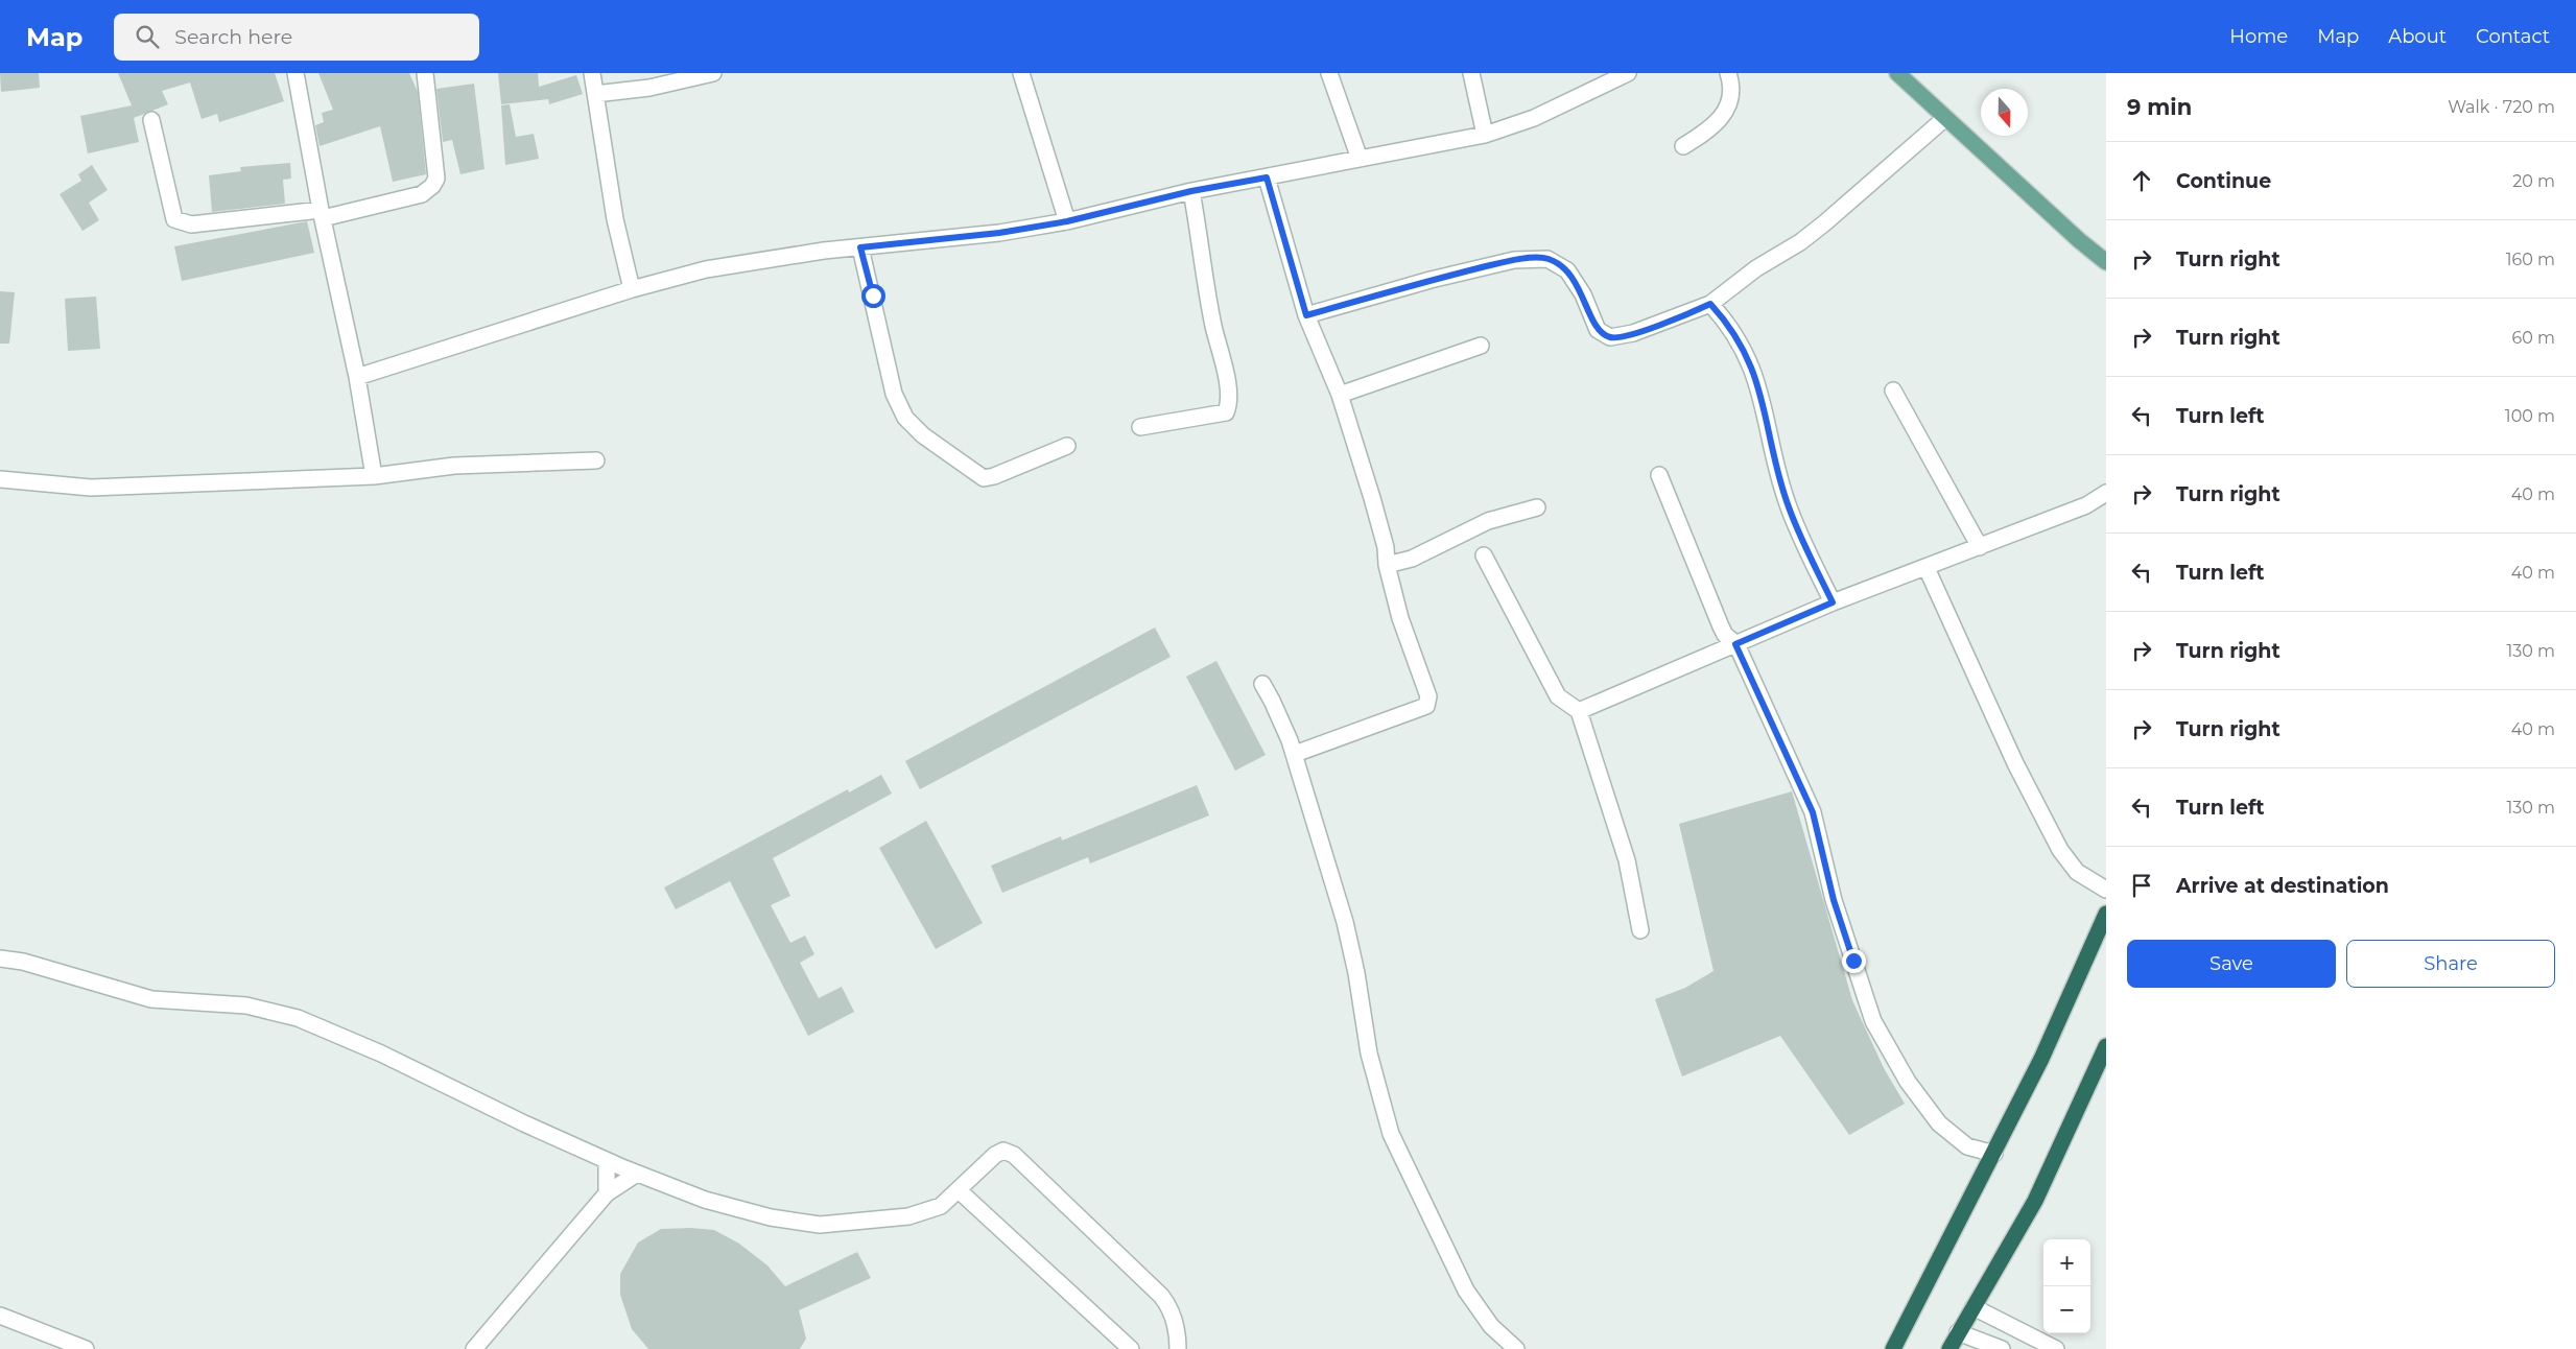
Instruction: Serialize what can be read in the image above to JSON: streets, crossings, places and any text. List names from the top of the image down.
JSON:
{
  "north": "bottom",
  "page": {
    "header": "Map",
    "search": "Search here",
    "nav": [
      "Home",
      "Map",
      "About",
      "Contact"
    ],
    "heading": ["9 min", "Walk · 720 m"],
    "list": [
      ["Continue", "20 m"],
      ["Turn right", "160 m"],
      ["Turn right", "60 m"],
      ["Turn left", "100 m"],
      ["Turn right", "40 m"],
      ["Turn left", "40 m"],
      ["Turn right", "130 m"],
      ["Turn right", "40 m"],
      ["Turn left", "130 m"],
      "Arrive at destination"
    ],
    "buttons": ["Save", "Share"],
    "map_buttons": ["+", "−"]
  }
}
